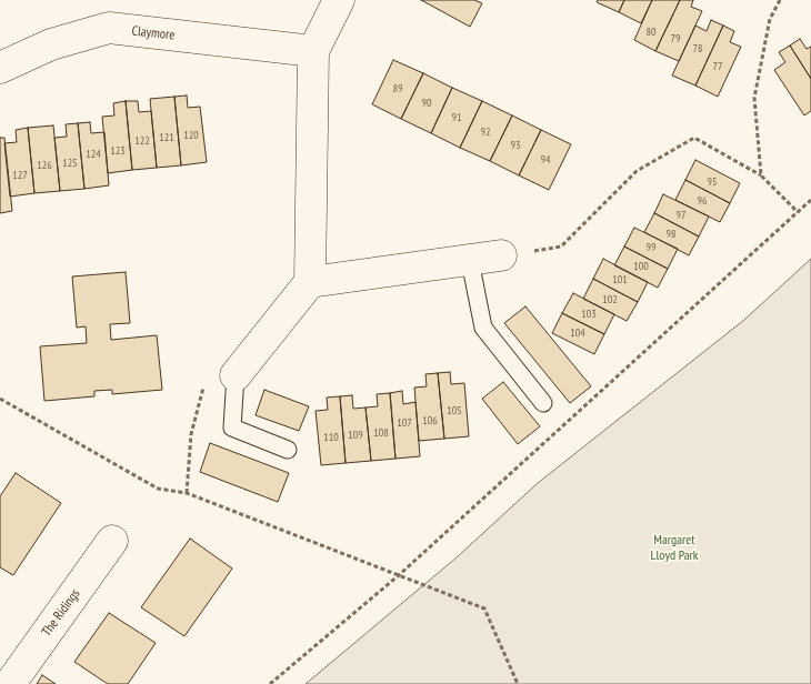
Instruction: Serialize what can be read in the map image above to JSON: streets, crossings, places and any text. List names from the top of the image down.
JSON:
{
  "streets": {
    "street": ["Claymore", "The Ridings"]
  },
  "parks": ["Margaret Lloyd Park"],
  "house_numbers": [
    "80",
    "79",
    "78",
    "77",
    "89",
    "90",
    "91",
    "92",
    "120",
    "121",
    "122",
    "93",
    "123",
    "124",
    "94",
    "125",
    "126",
    "127",
    "95",
    "96",
    "97",
    "98",
    "99",
    "100",
    "101",
    "102",
    "103",
    "104",
    "105",
    "106",
    "107",
    "108",
    "109",
    "110"
  ]
}
